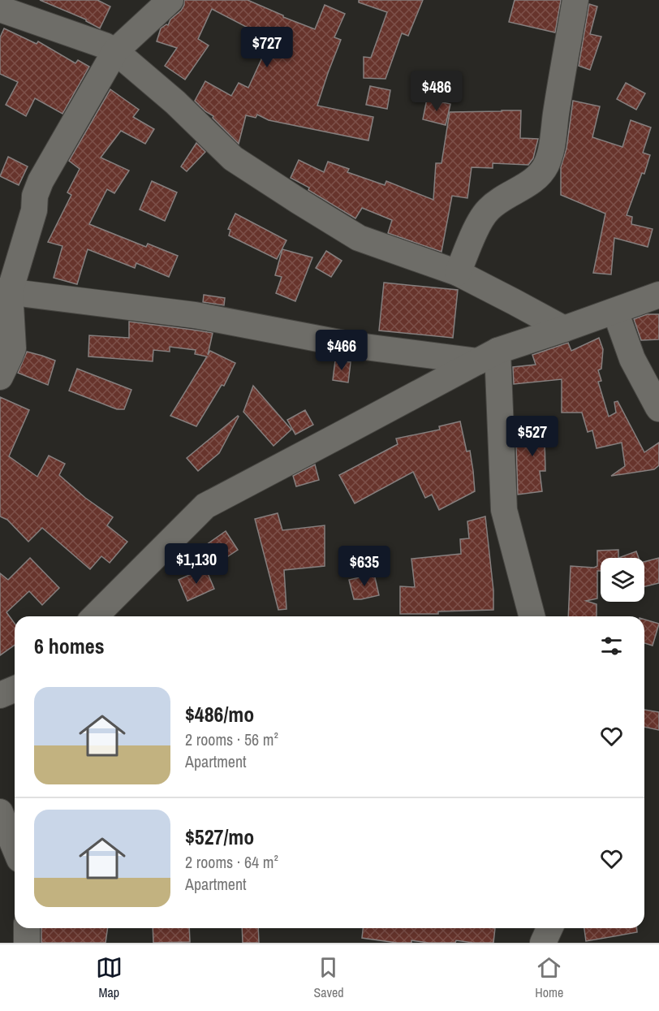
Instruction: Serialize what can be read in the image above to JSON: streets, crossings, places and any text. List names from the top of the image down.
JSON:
{
  "page": {
    "price": [
      "$727",
      "$486",
      "$466",
      "$527",
      "$1,130",
      "$635"
    ],
    "heading": "6 homes",
    "list": [
      {
        "name": "$486/mo",
        "note": "2 rooms · 56 m² · Apartment"
      },
      {
        "name": "$527/mo",
        "note": "2 rooms · 64 m² · Apartment"
      }
    ],
    "tabs": ["Map", "Saved", "Home"]
  }
}
